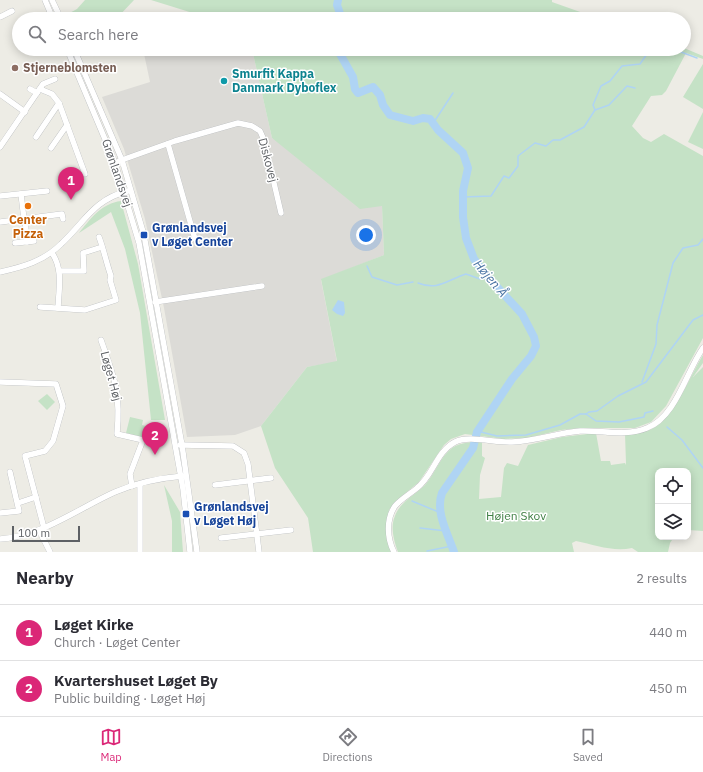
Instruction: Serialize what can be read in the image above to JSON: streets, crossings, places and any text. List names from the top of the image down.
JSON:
{
  "streets": {
    "street": ["Diskovej", "Grønlandsvej", "Løget Høj"]
  },
  "crossings": [
    ["Diskovej", "Grønlandsvej"]
  ],
  "water": ["Højen Å"],
  "parks": ["Højen Skov"],
  "places": {
    "other": ["Stjerneblomsten", "Smurfit Kappa Danmark Dyboflex", "Center Pizza"],
    "transit": ["Grønlandsvej v Løget Center", "Grønlandsvej v Løget Høj"]
  },
  "scale_bar": "100 m",
  "page": {
    "search": "Search here",
    "pins": ["1", "2"],
    "scale": "100 m",
    "heading": ["Nearby", "2 results"],
    "list": [
      {
        "mark": "1",
        "name": "Løget Kirke",
        "note": "Church · Løget Center",
        "value": "440 m"
      },
      {
        "mark": "2",
        "name": "Kvartershuset Løget By",
        "note": "Public building · Løget Høj",
        "value": "450 m"
      }
    ],
    "nav": ["Map", "Directions", "Saved"]
  }
}
